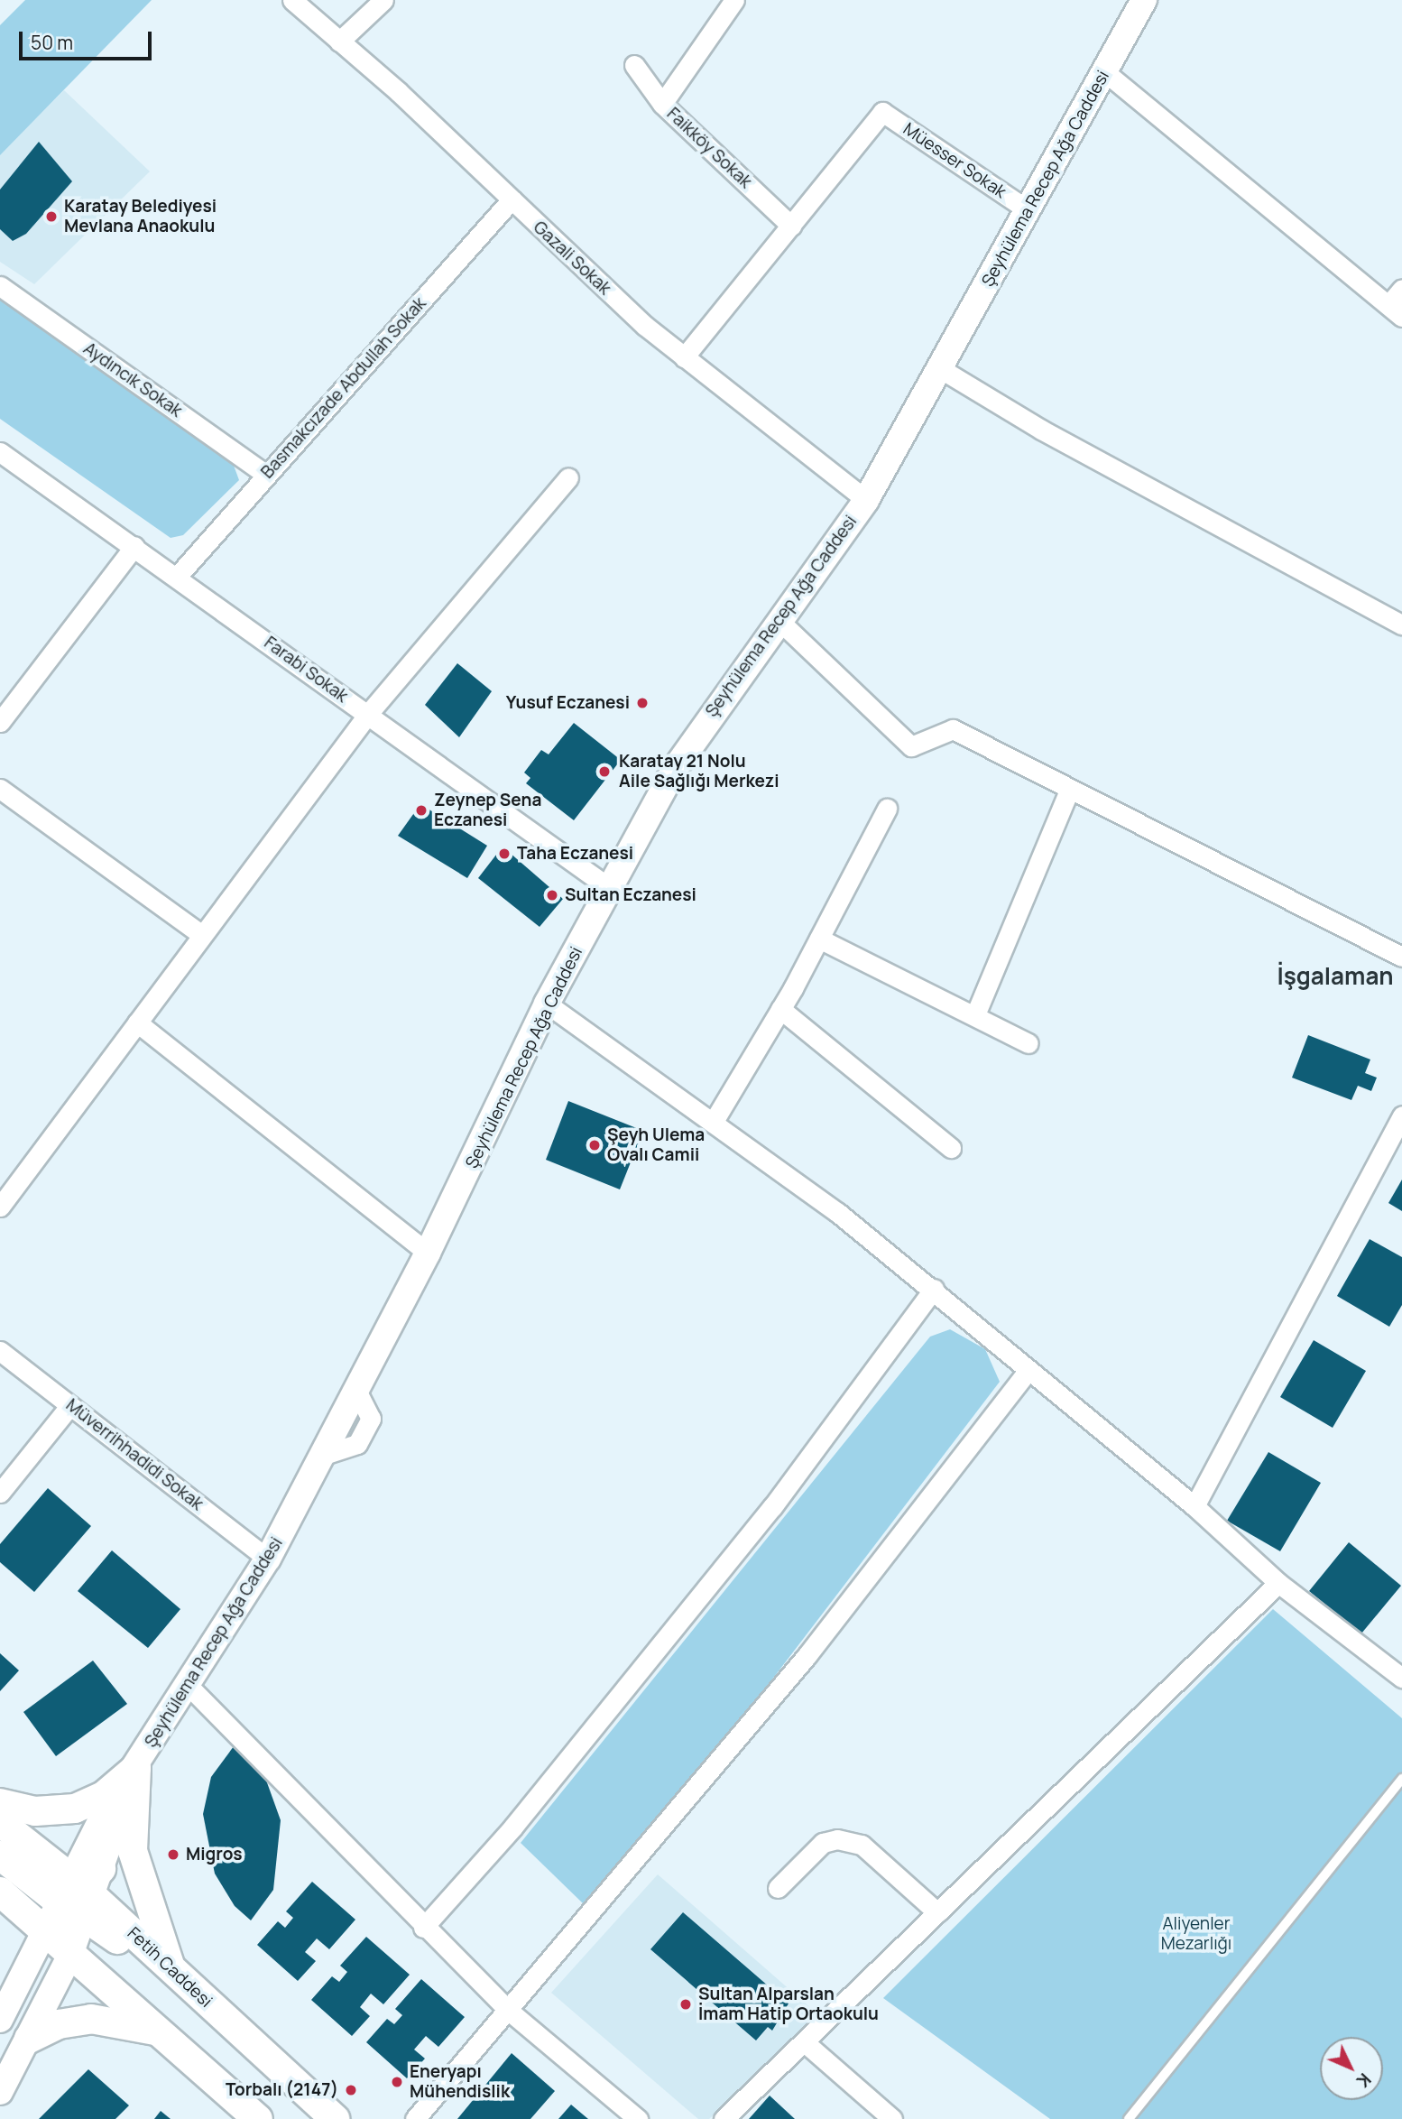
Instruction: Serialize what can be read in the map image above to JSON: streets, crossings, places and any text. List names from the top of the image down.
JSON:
{
  "streets": {
    "main road": ["Fetih Caddesi"],
    "street": [
      "Faikköy Sokak",
      "Müesser Sokak",
      "Şeyhülema Recep Ağa Caddesi",
      "Gazali Sokak",
      "Aydıncık Sokak",
      "Basmakcızade Abdullah Sokak",
      "Farabi Sokak",
      "Müverrihhadidi Sokak"
    ]
  },
  "crossings": [
    ["Faikköy Sokak", "Müesser Sokak"],
    ["Müesser Sokak", "Şeyhülema Recep Ağa Caddesi"],
    ["Şeyhülema Recep Ağa Caddesi", "Gazali Sokak"],
    ["Şeyhülema Recep Ağa Caddesi", "Farabi Sokak"],
    ["Şeyhülema Recep Ağa Caddesi", "Müverrihhadidi Sokak"],
    ["Şeyhülema Recep Ağa Caddesi", "Fetih Caddesi"],
    ["Gazali Sokak", "Basmakcızade Abdullah Sokak"],
    ["Aydıncık Sokak", "Basmakcızade Abdullah Sokak"],
    ["Basmakcızade Abdullah Sokak", "Farabi Sokak"]
  ],
  "districts": ["İşgalaman"],
  "parks": ["Aliyenler Mezarlığı"],
  "places": [
    "Karatay Belediyesi Mevlana Anaokulu",
    "Yusuf Eczanesi",
    "Karatay 21 Nolu Aile Sağlığı Merkezi",
    "Zeynep Sena Eczanesi",
    "Taha Eczanesi",
    "Sultan Eczanesi",
    "Şeyh Ulema Ovalı Camii",
    "Migros",
    "Sultan Alparslan İmam Hatip Ortaokulu",
    "Eneryapı Mühendislik",
    "Torbalı (2147)"
  ],
  "scale_bar": "50 m",
  "north": "bottom right"
}
